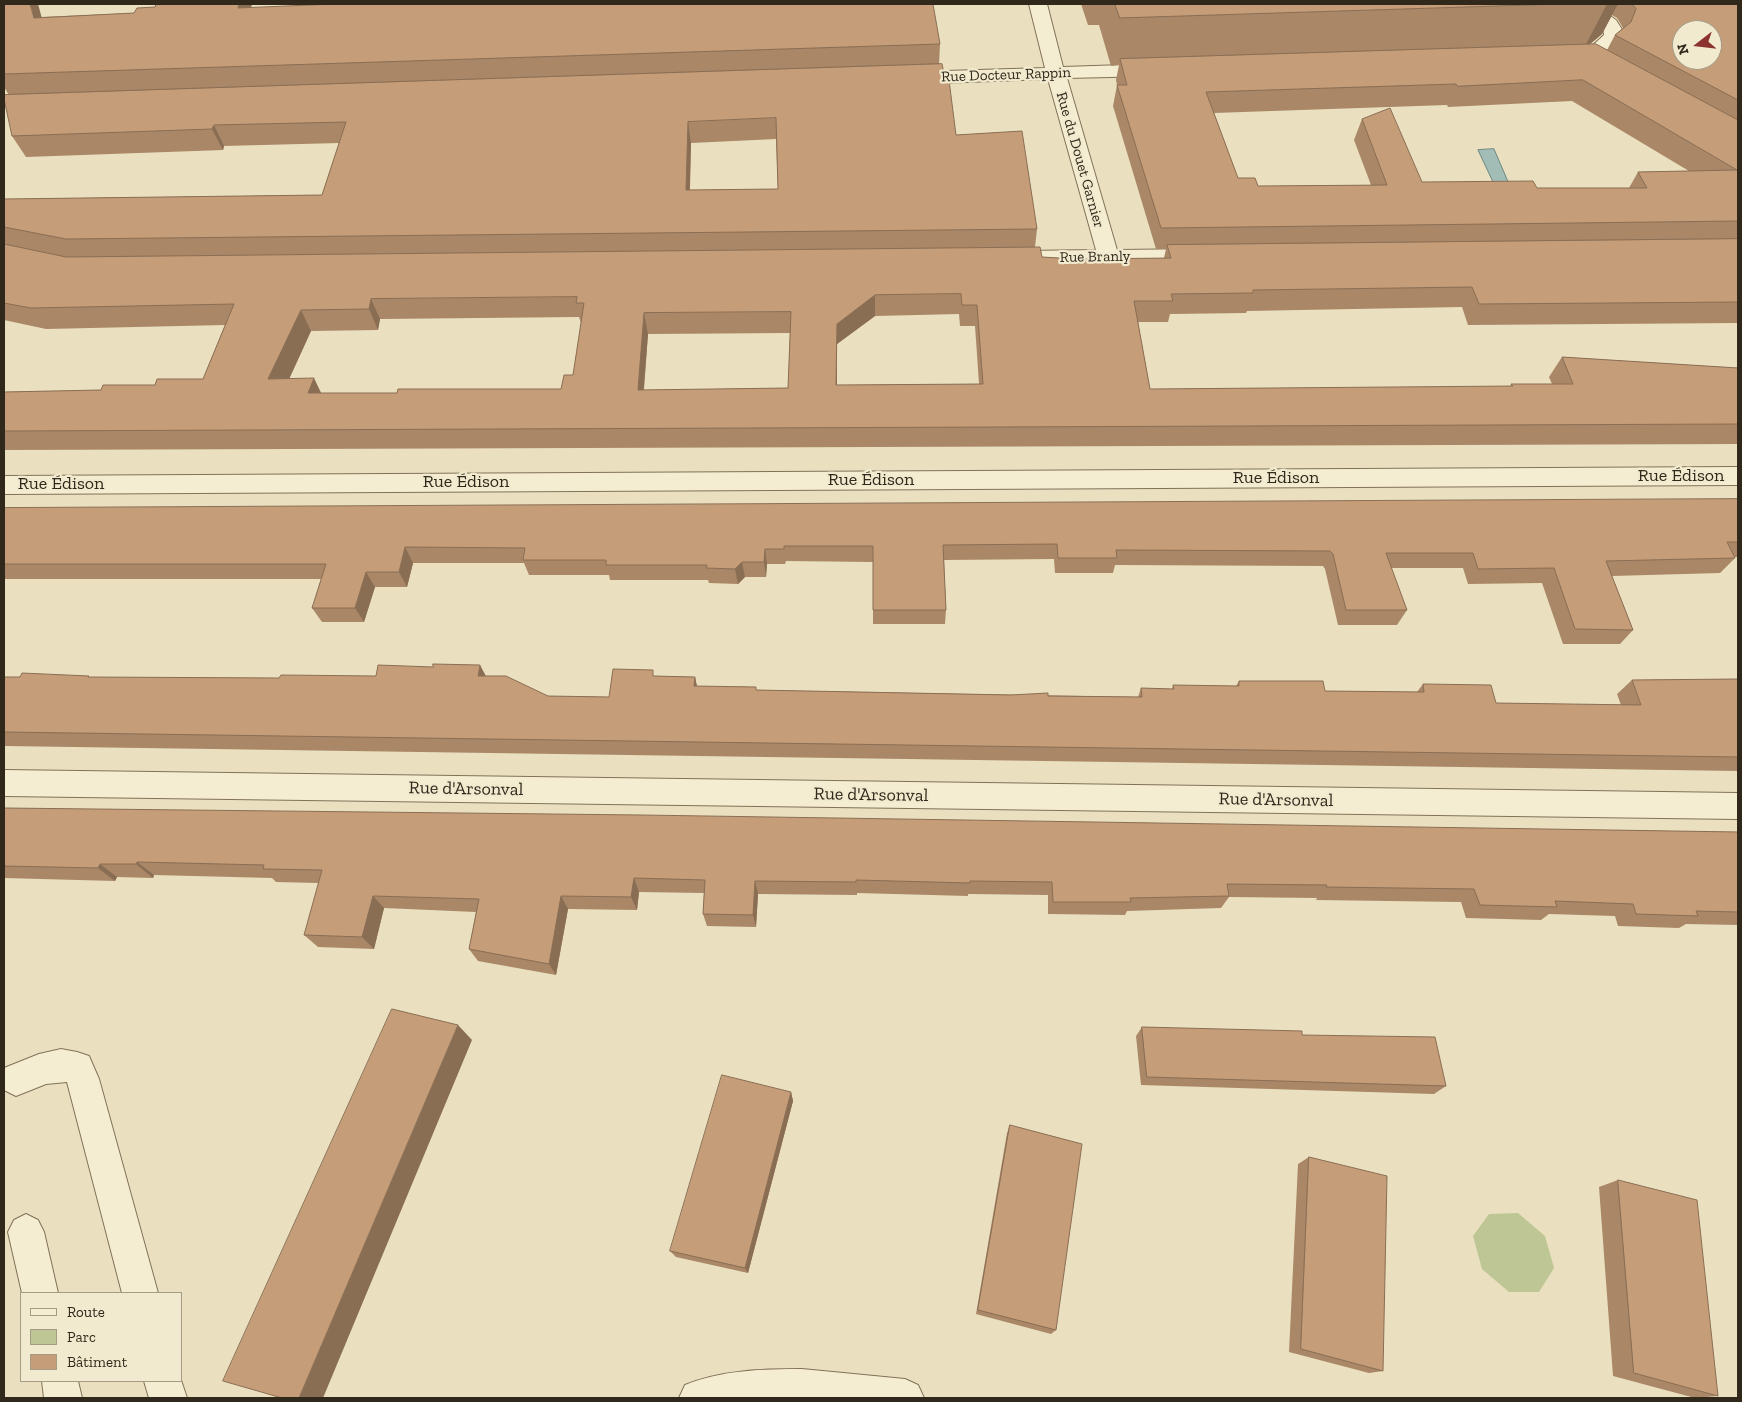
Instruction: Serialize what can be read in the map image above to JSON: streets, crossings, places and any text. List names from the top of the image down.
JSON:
{
  "streets": {
    "street": [
      "Rue Docteur Rappin",
      "Rue du Douet Garnier",
      "Rue Branly",
      "Rue Édison",
      "Rue d'Arsonval"
    ]
  },
  "crossings": [
    ["Rue Docteur Rappin", "Rue du Douet Garnier"],
    ["Rue du Douet Garnier", "Rue Branly"]
  ],
  "legend": ["Route", "Parc", "Bâtiment"],
  "north": "left"
}
